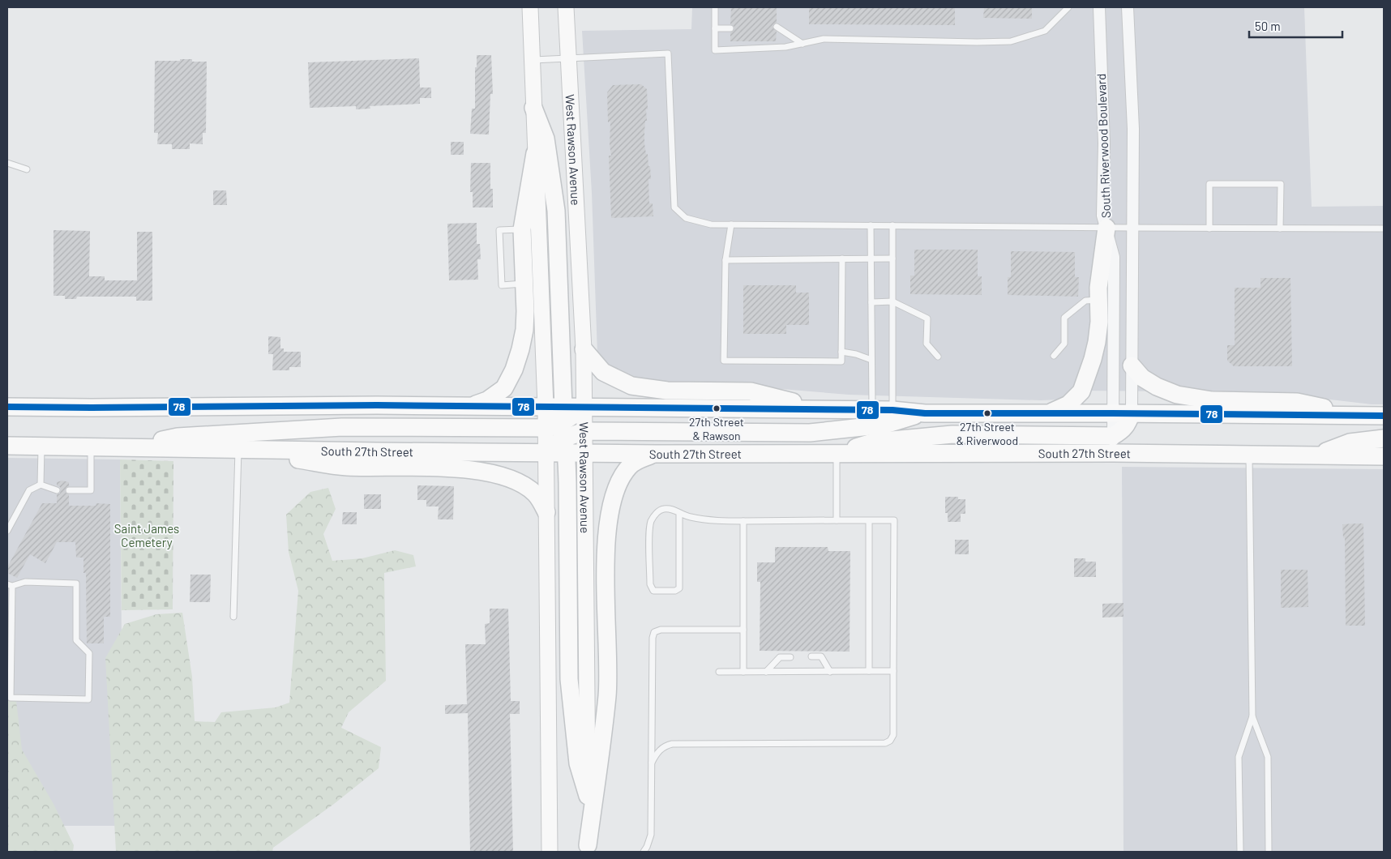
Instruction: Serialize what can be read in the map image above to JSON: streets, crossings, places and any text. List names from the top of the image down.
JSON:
{
  "streets": {
    "main road": ["West Rawson Avenue", "South 27th Street"],
    "street": ["South Riverwood Boulevard"]
  },
  "crossings": [
    ["South Riverwood Boulevard", "South 27th Street"],
    ["West Rawson Avenue", "South 27th Street"]
  ],
  "parks": ["Saint James Cemetery"],
  "places": ["27th Street & Rawson", "27th Street & Riverwood"],
  "lines": ["transit line 78"],
  "scale_bar": "50 m"
}
